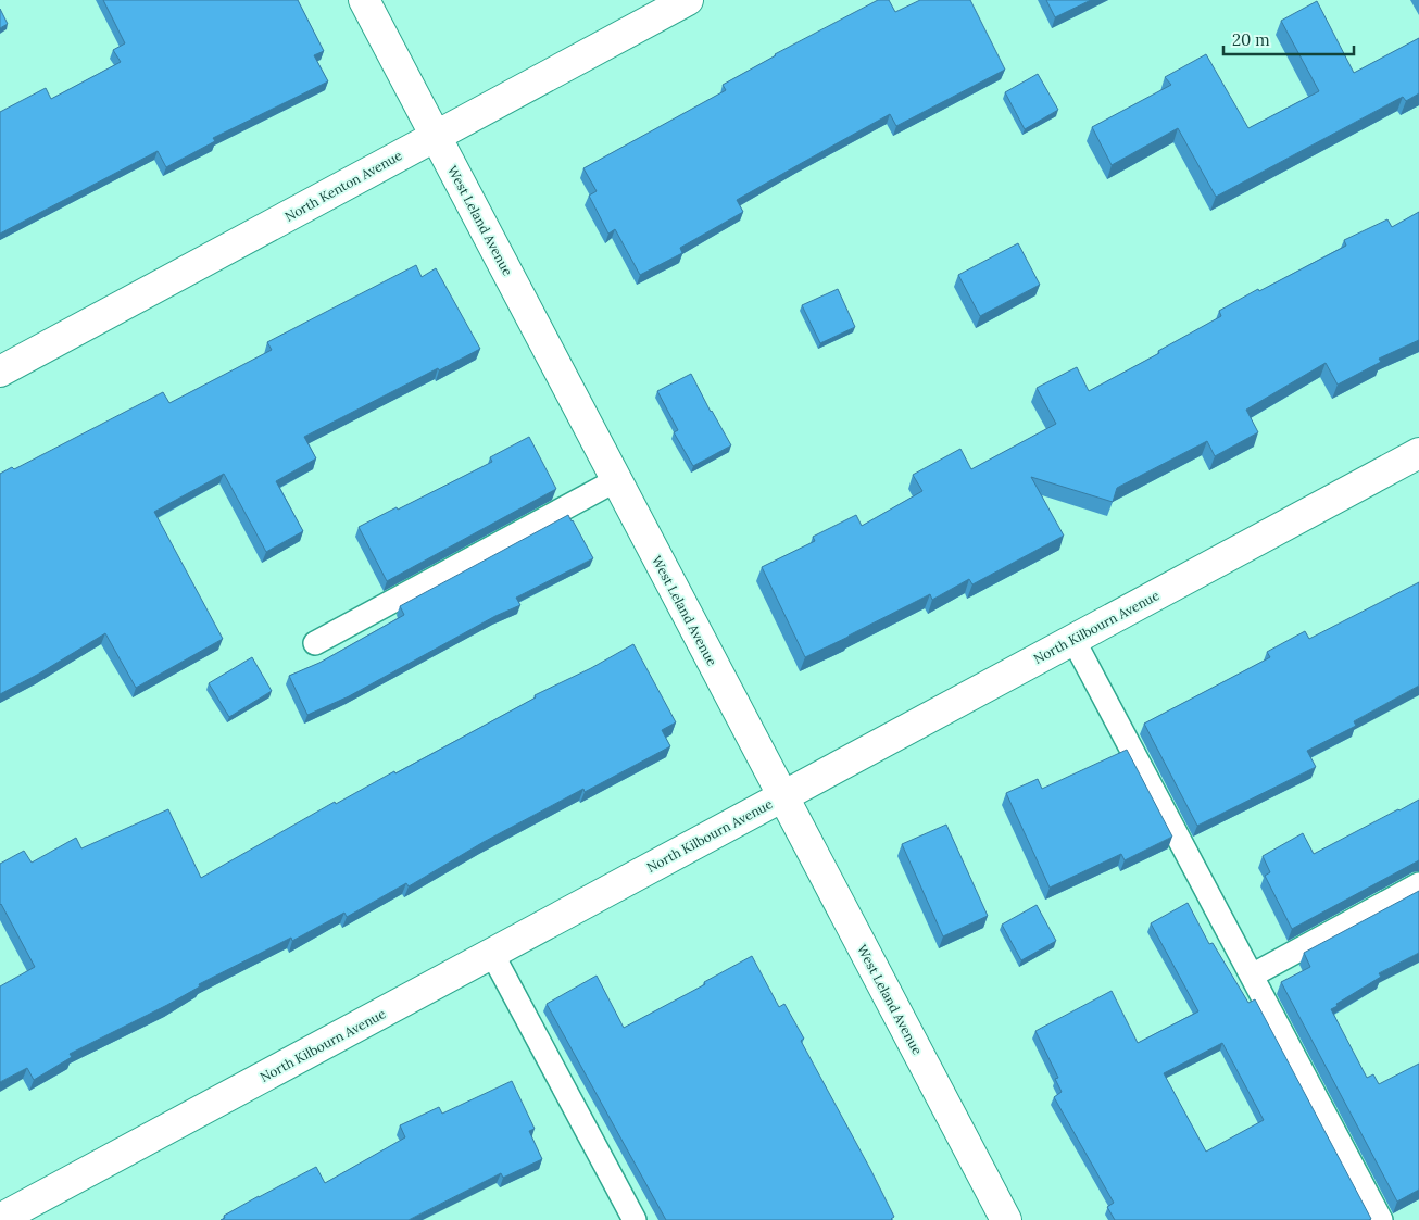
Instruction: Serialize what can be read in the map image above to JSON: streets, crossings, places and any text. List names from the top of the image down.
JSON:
{
  "streets": {
    "street": ["North Kenton Avenue", "West Leland Avenue", "North Kilbourn Avenue"]
  },
  "crossings": [
    ["North Kenton Avenue", "West Leland Avenue"],
    ["West Leland Avenue", "North Kilbourn Avenue"]
  ],
  "scale_bar": "20 m"
}
